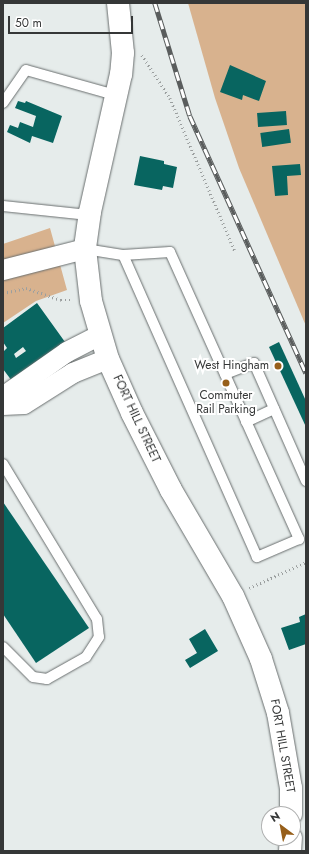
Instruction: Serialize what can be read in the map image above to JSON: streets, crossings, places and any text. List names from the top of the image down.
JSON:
{
  "streets": {
    "main road": ["FORT HILL STREET"]
  },
  "places": ["West Hingham", "Commuter Rail Parking"],
  "scale_bar": "50 m",
  "north": "top left"
}
